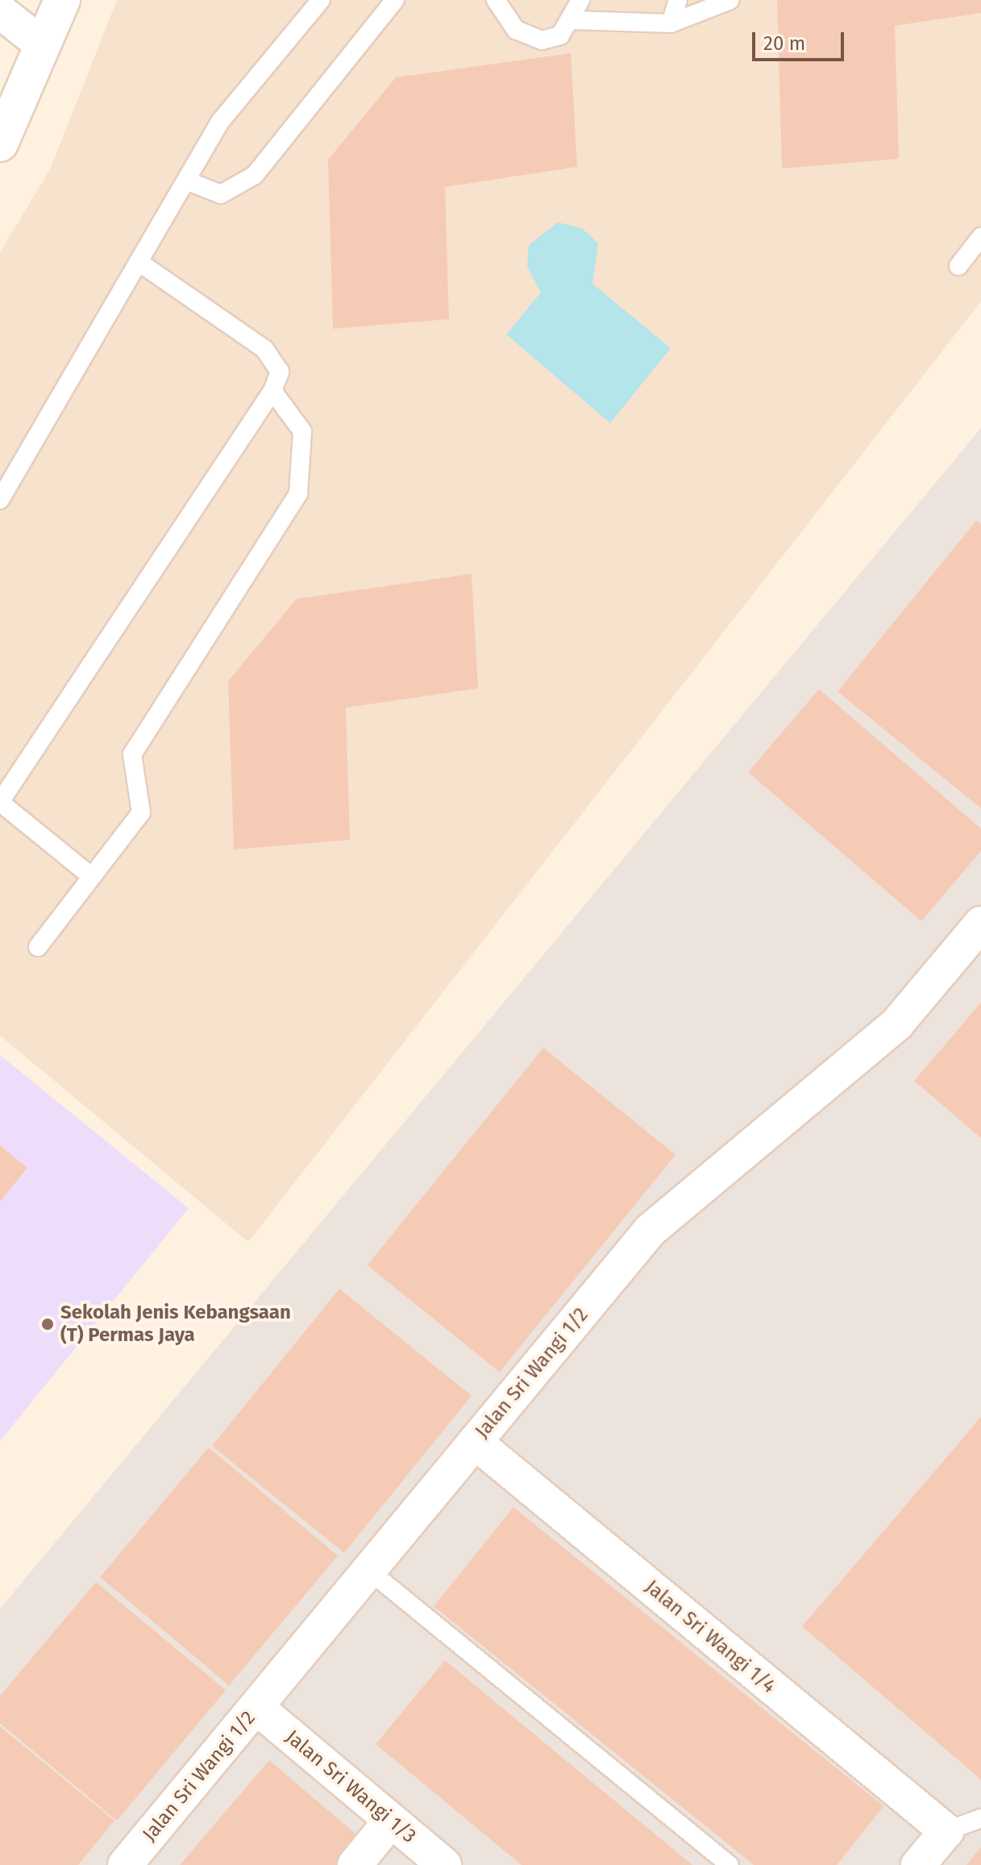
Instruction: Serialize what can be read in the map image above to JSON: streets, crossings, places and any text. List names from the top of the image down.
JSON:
{
  "streets": {
    "street": ["Jalan Sri Wangi 1/2", "Jalan Sri Wangi 1/4", "Jalan Sri Wangi 1/3"]
  },
  "crossings": [
    ["Jalan Sri Wangi 1/2", "Jalan Sri Wangi 1/4"],
    ["Jalan Sri Wangi 1/2", "Jalan Sri Wangi 1/3"]
  ],
  "places": ["Sekolah Jenis Kebangsaan (T) Permas Jaya"],
  "scale_bar": "20 m"
}
